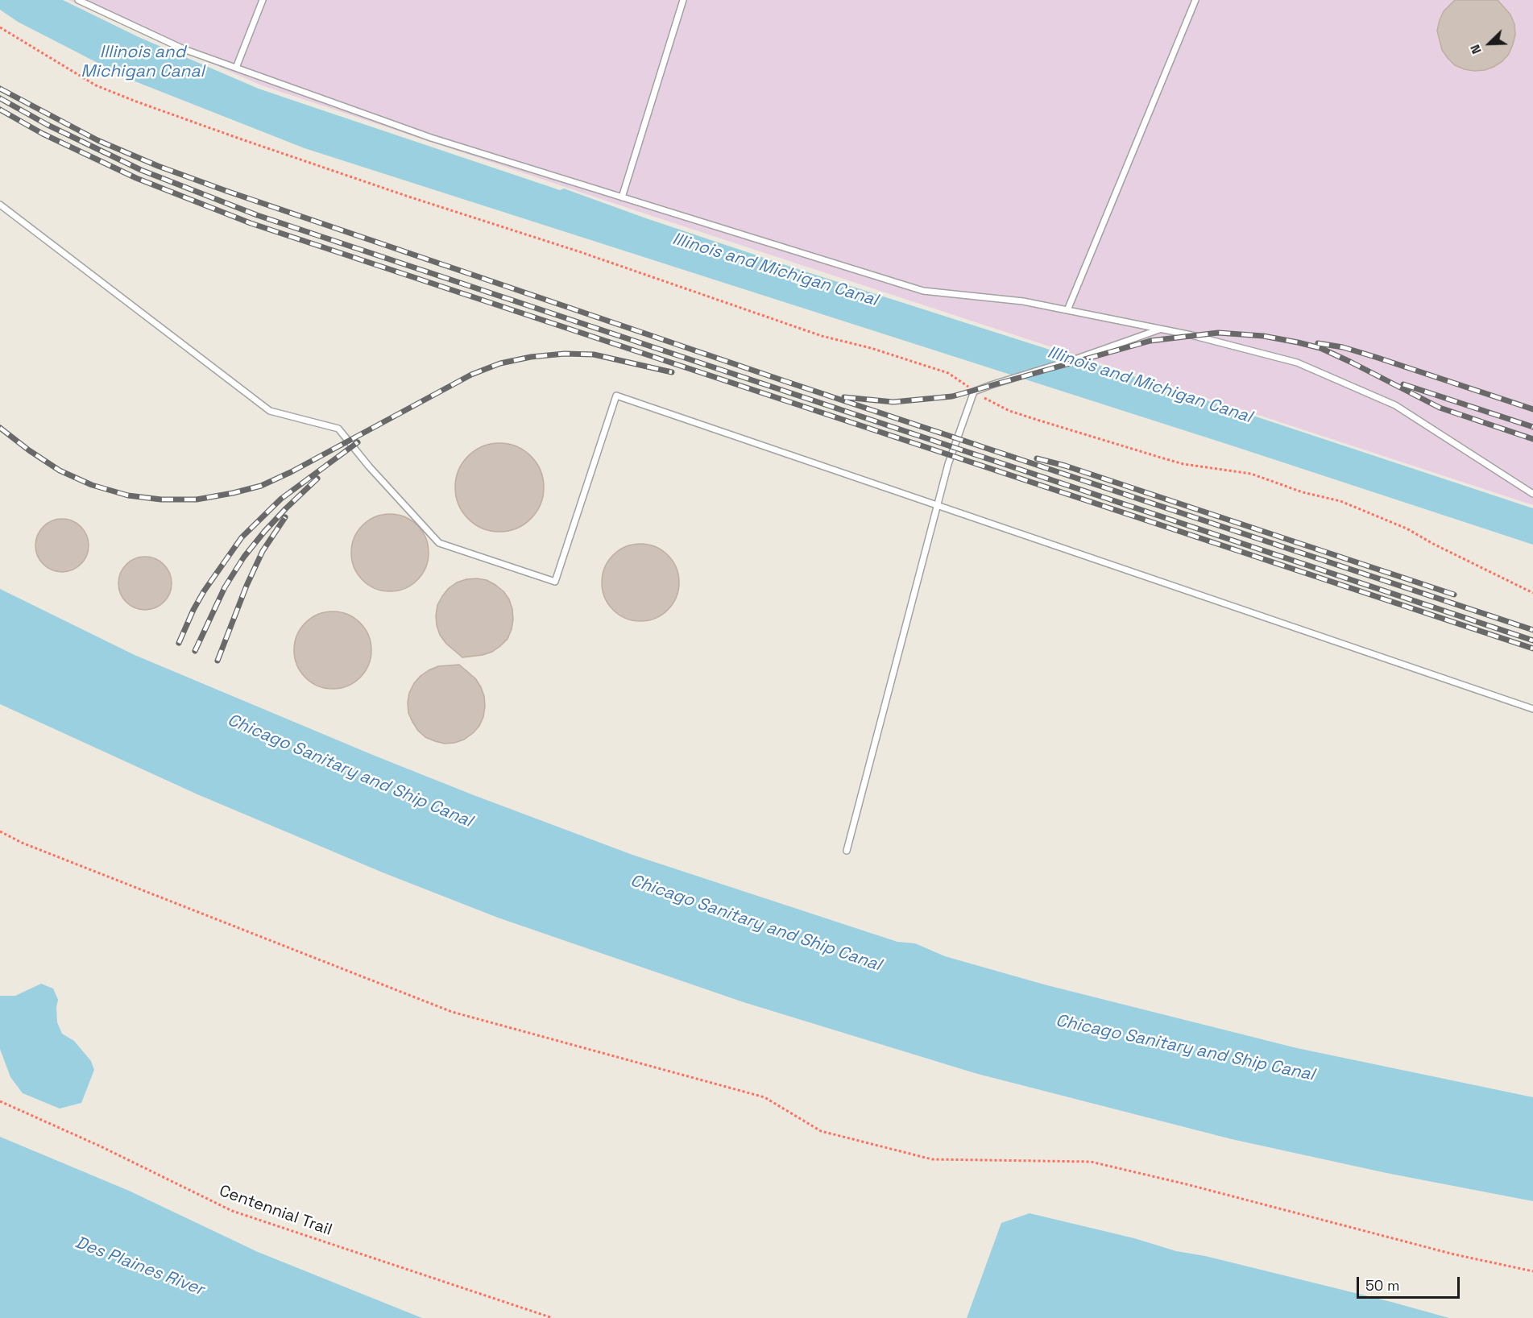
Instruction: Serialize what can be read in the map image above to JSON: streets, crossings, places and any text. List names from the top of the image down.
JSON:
{
  "streets": {
    "path": ["Centennial Trail"]
  },
  "water": ["Illinois and Michigan Canal", "Chicago Sanitary and Ship Canal", "Des Plaines River"],
  "scale_bar": "50 m",
  "north": "bottom left"
}
